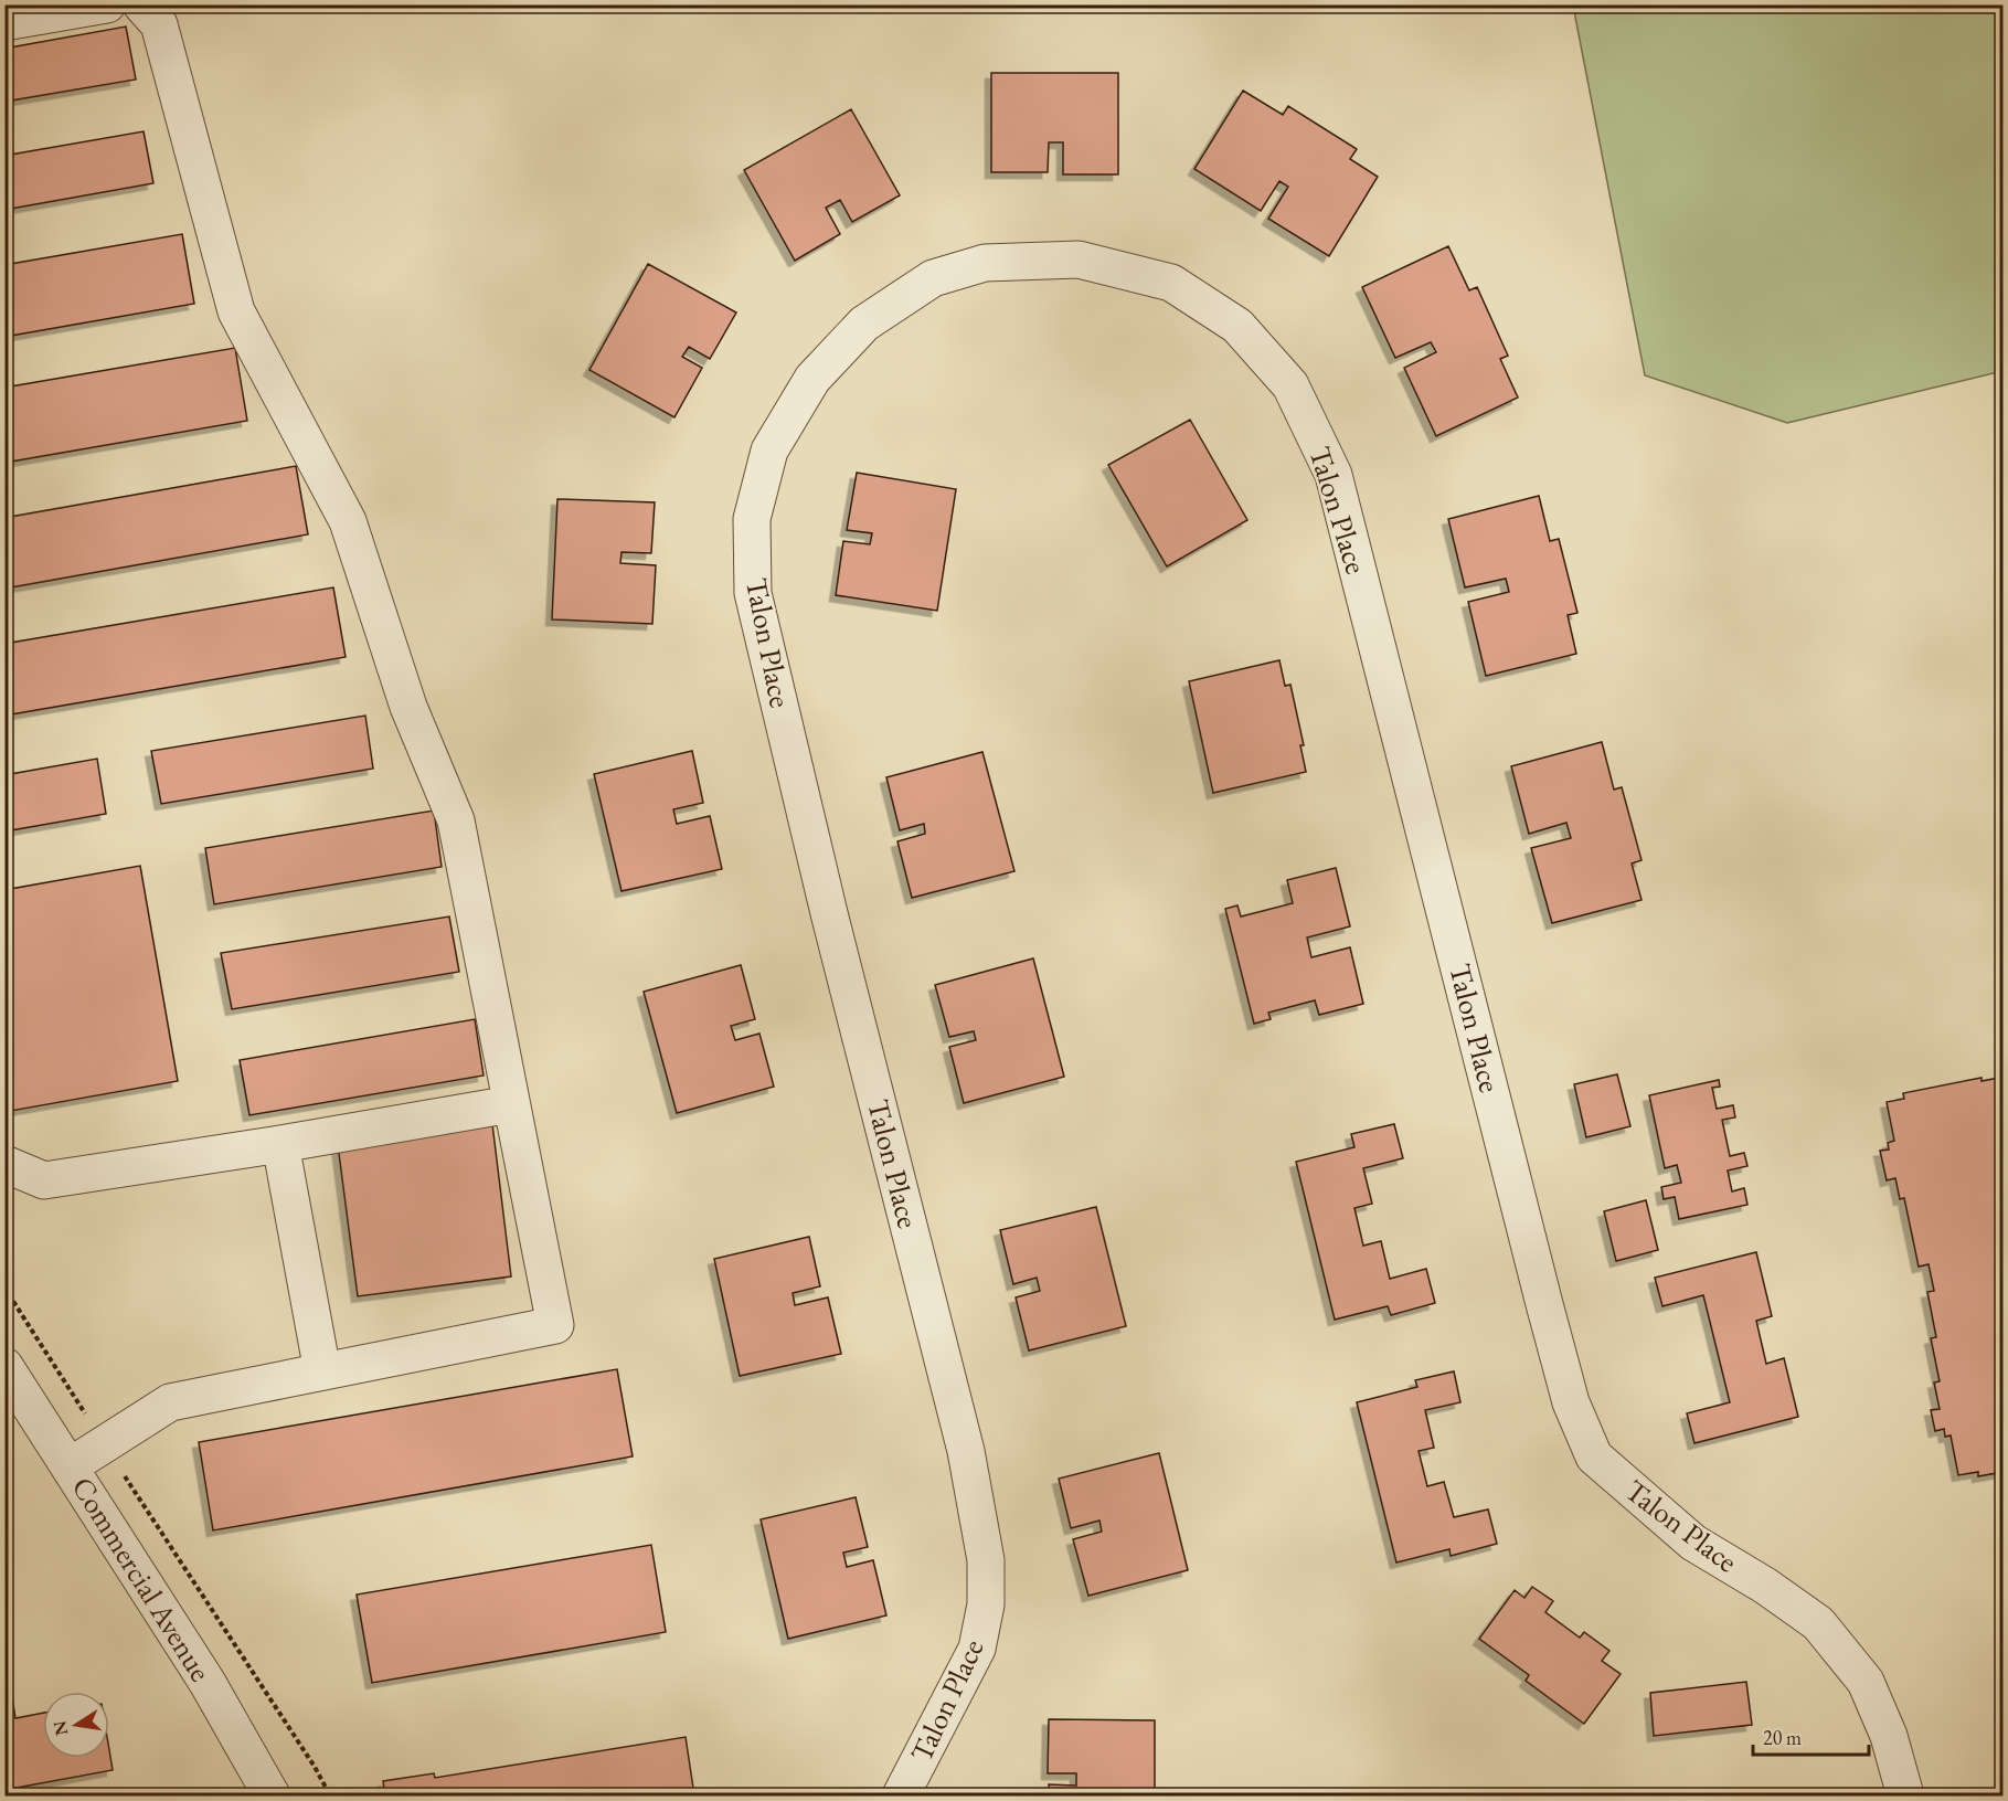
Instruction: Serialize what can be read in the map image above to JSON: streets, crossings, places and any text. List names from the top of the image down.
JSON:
{
  "streets": {
    "street": ["Talon Place", "Commercial Avenue"]
  },
  "scale_bar": "20 m",
  "north": "left"
}
